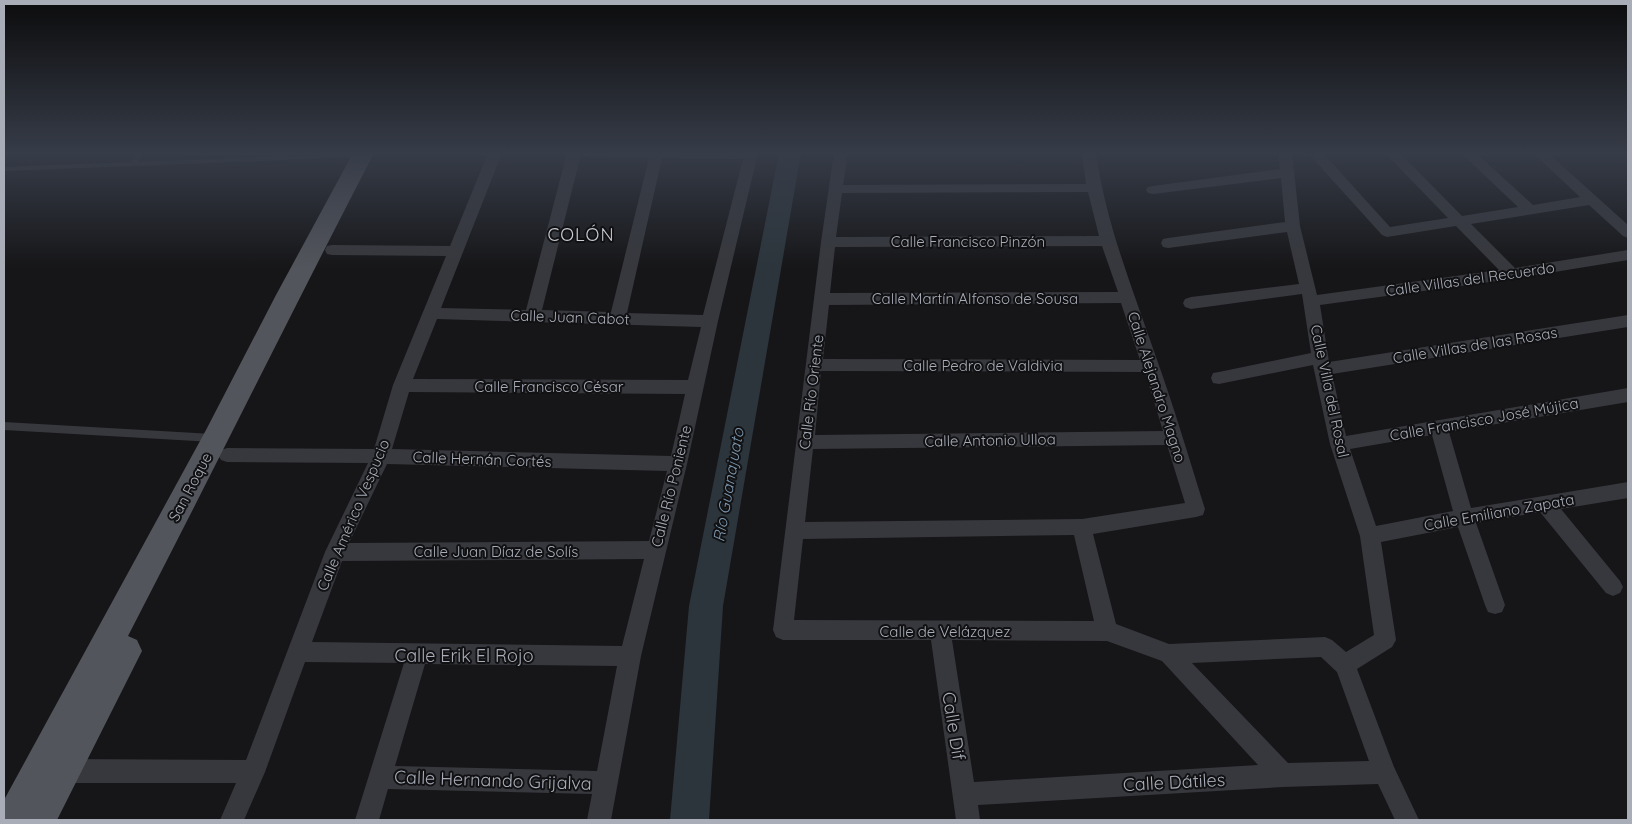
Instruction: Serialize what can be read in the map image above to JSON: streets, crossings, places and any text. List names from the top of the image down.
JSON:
{
  "streets": {
    "main road": ["San Roque"],
    "street": [
      "Calle Francisco Pinzón",
      "Calle Villas del Recuerdo",
      "Calle Martín Alfonso de Sousa",
      "Calle Juan Cabot",
      "Calle Villas de las Rosas",
      "Calle Pedro de Valdivia",
      "Calle Francisco César",
      "Calle Alejandro Magno",
      "Calle Villa del Rosal",
      "Calle Río Oriente",
      "Calle Francisco José Mújica",
      "Calle Antonio Ulloa",
      "Calle Hernán Cortés",
      "Calle Río Poniente",
      "Calle Emiliano Zapata",
      "Calle Américo Vespucio",
      "Calle Juan Díaz de Solís",
      "Calle de Velázquez",
      "Calle Erik El Rojo",
      "Calle Dif",
      "Calle Hernando Grijalva",
      "Calle Dátiles"
    ]
  },
  "crossings": [
    ["Calle Francisco Pinzón", "Calle Alejandro Magno"],
    ["Calle Francisco Pinzón", "Calle Río Oriente"],
    ["Calle Villas del Recuerdo", "Calle Villa del Rosal"],
    ["Calle Martín Alfonso de Sousa", "Calle Alejandro Magno"],
    ["Calle Martín Alfonso de Sousa", "Calle Río Oriente"],
    ["Calle Juan Cabot", "Calle Río Poniente"],
    ["Calle Juan Cabot", "Calle Américo Vespucio"],
    ["Calle Villas de las Rosas", "Calle Villa del Rosal"],
    ["Calle Pedro de Valdivia", "Calle Alejandro Magno"],
    ["Calle Pedro de Valdivia", "Calle Río Oriente"],
    ["Calle Francisco César", "Calle Río Poniente"],
    ["Calle Francisco César", "Calle Américo Vespucio"],
    ["Calle Alejandro Magno", "Calle Río Oriente"],
    ["Calle Alejandro Magno", "Calle Antonio Ulloa"],
    ["Calle Villa del Rosal", "Calle Francisco José Mújica"],
    ["Calle Villa del Rosal", "Calle Emiliano Zapata"],
    ["Calle Río Oriente", "Calle Antonio Ulloa"],
    ["Calle Río Oriente", "Calle de Velázquez"],
    ["Calle Hernán Cortés", "Calle Río Poniente"],
    ["Calle Hernán Cortés", "San Roque"],
    ["Calle Hernán Cortés", "Calle Américo Vespucio"],
    ["Calle Río Poniente", "Calle Juan Díaz de Solís"],
    ["Calle Río Poniente", "Calle Erik El Rojo"],
    ["Calle Río Poniente", "Calle Hernando Grijalva"],
    ["Calle Américo Vespucio", "Calle Juan Díaz de Solís"],
    ["Calle Américo Vespucio", "Calle Erik El Rojo"],
    ["Calle de Velázquez", "Calle Dif"],
    ["Calle Dif", "Calle Dátiles"]
  ],
  "districts": ["COLÓN"],
  "water": ["Río Guanajuato"]
}
